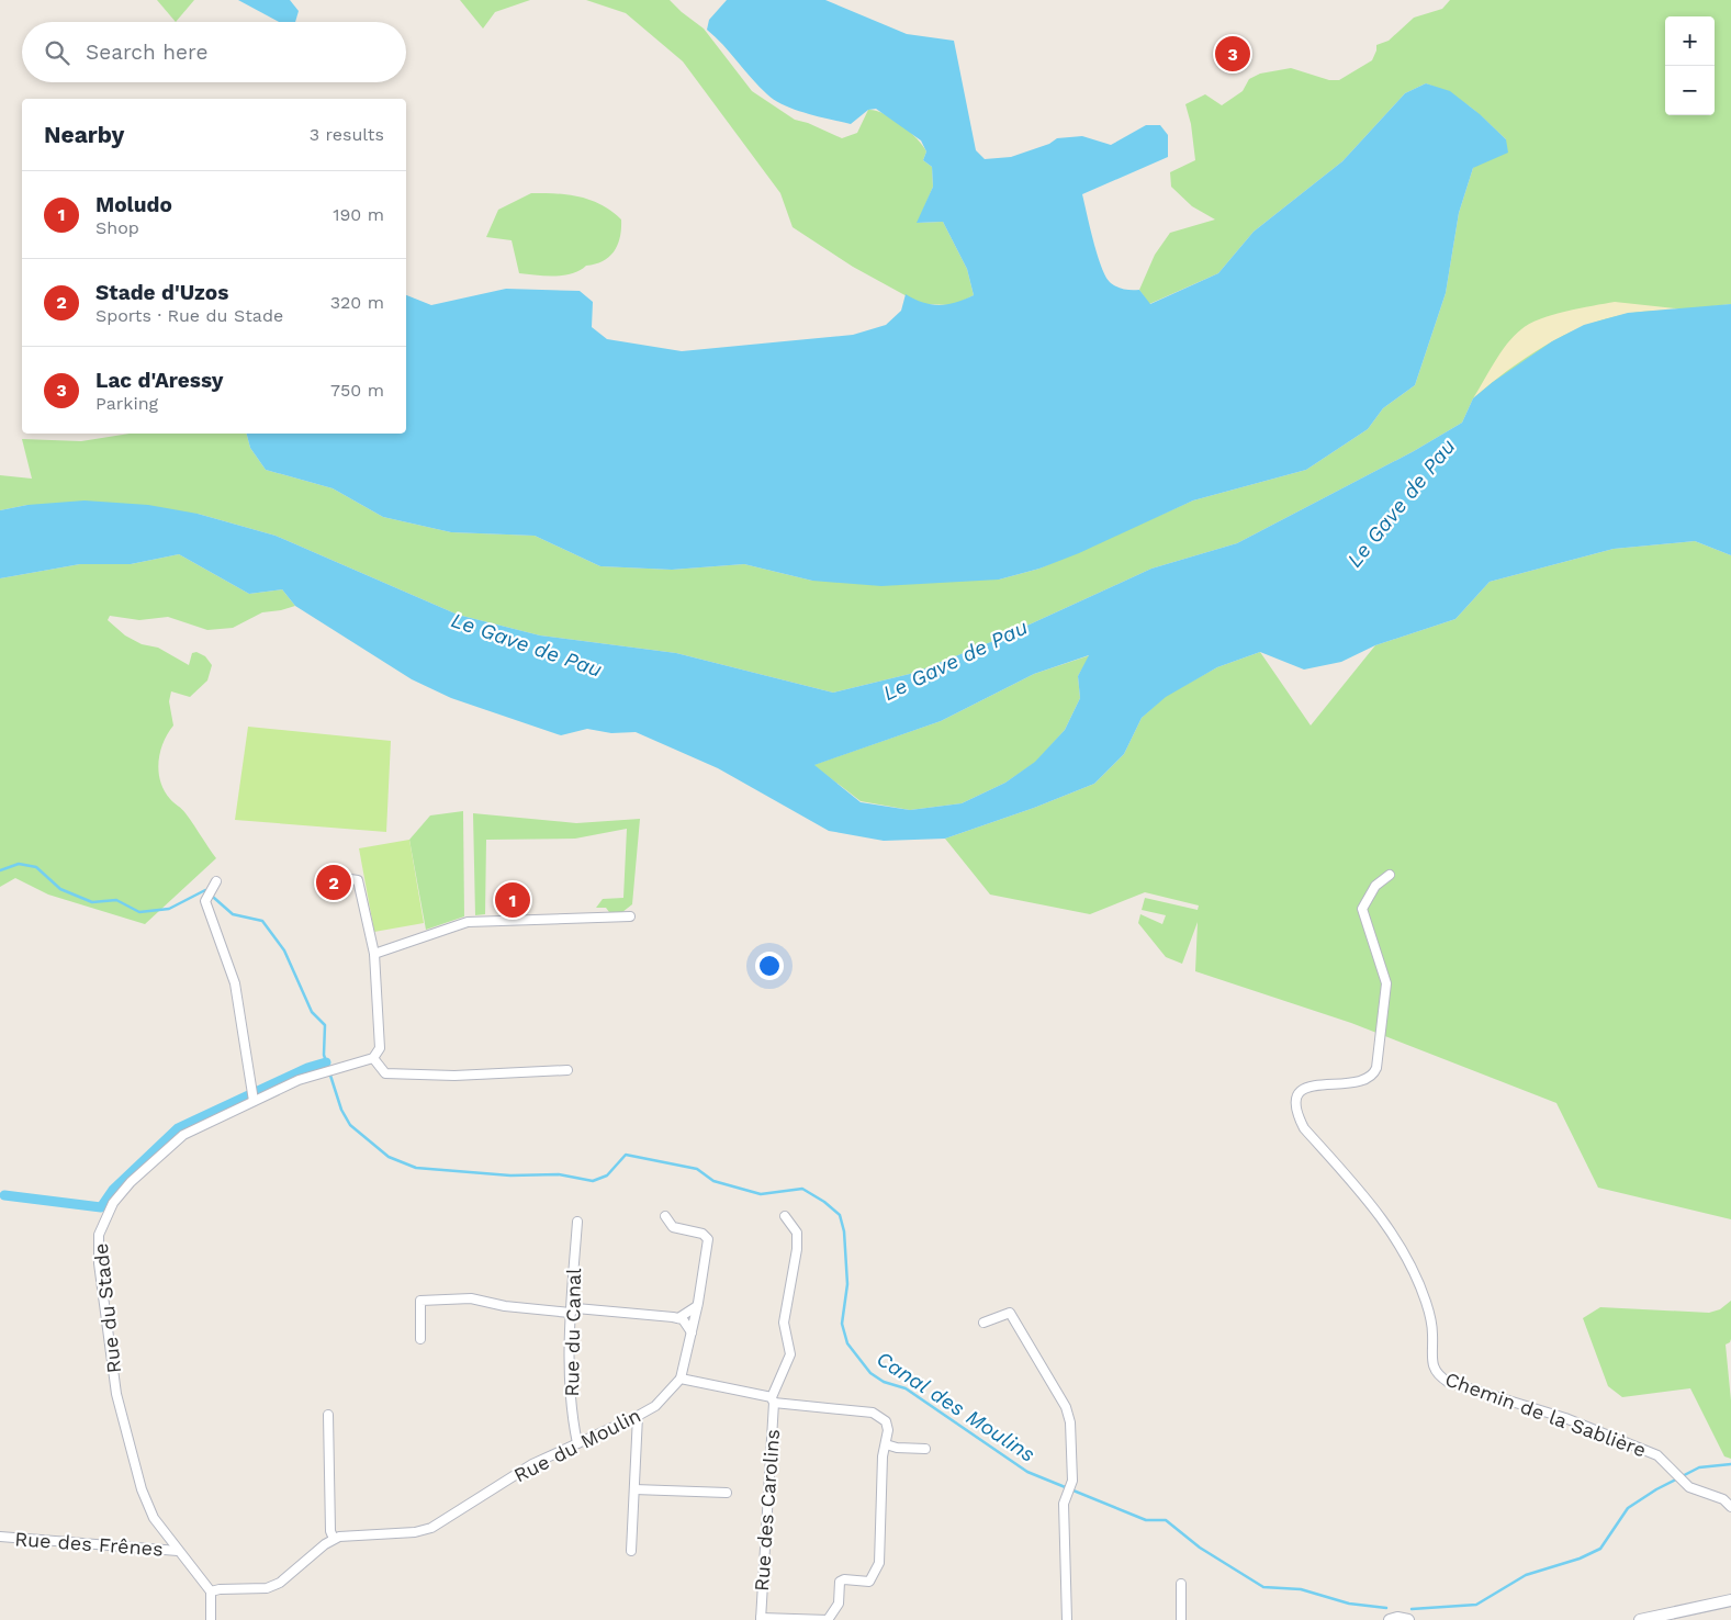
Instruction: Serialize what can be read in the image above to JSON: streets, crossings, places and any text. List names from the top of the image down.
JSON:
{
  "streets": {
    "street": [
      "Rue du Stade",
      "Rue du Canal",
      "Chemin de la Sablière",
      "Rue du Moulin",
      "Rue des Carolins",
      "Rue des Frênes"
    ]
  },
  "crossings": [
    ["Rue du Stade", "Rue des Frênes"],
    ["Rue du Canal", "Rue du Moulin"]
  ],
  "water": ["Le Gave de Pau", "Canal des Moulins"],
  "page": {
    "map_buttons": ["+", "−"],
    "search": "Search here",
    "pins": ["3", "2", "1"],
    "heading": ["Nearby", "3 results"],
    "list": [
      {
        "mark": "1",
        "name": "Moludo",
        "note": "Shop",
        "value": "190 m"
      },
      {
        "mark": "2",
        "name": "Stade d'Uzos",
        "note": "Sports · Rue du Stade",
        "value": "320 m"
      },
      {
        "mark": "3",
        "name": "Lac d'Aressy",
        "note": "Parking",
        "value": "750 m"
      }
    ]
  }
}
